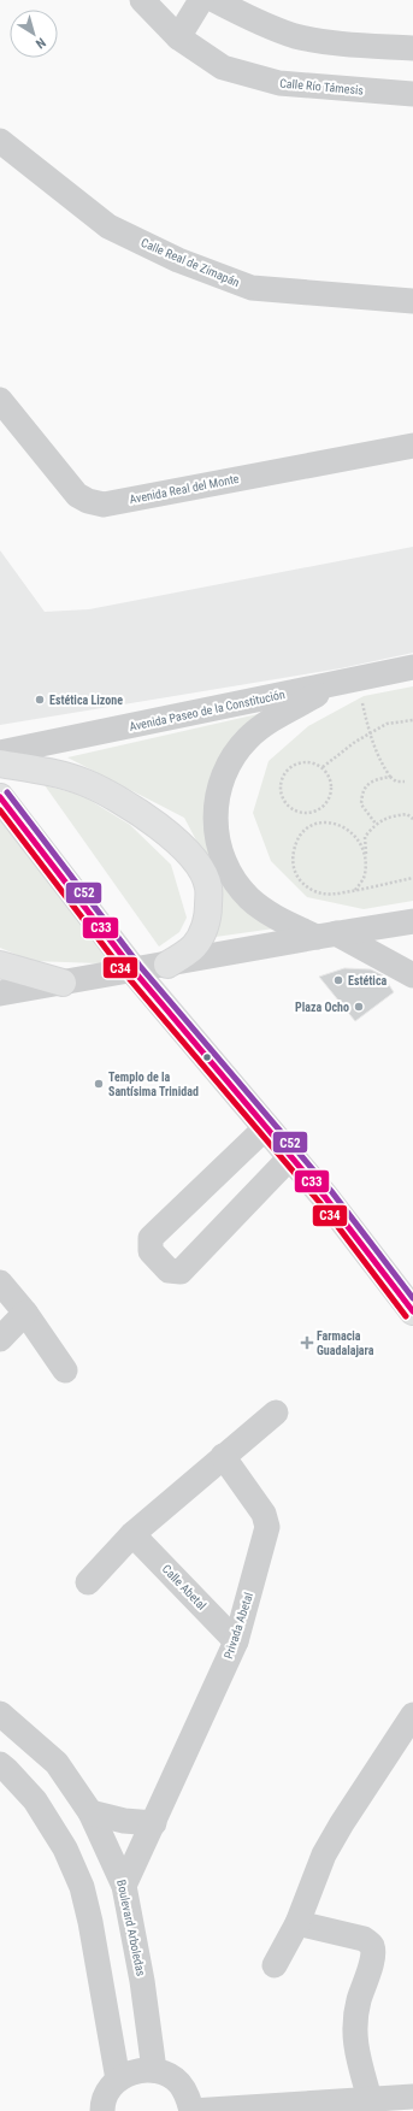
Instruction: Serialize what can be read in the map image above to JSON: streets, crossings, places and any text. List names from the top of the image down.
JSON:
{
  "streets": {
    "street": [
      "Calle Río Támesis",
      "Calle Real de Zimapán",
      "Avenida Real del Monte",
      "Avenida Paseo de la Constitución",
      "Calle Abetal",
      "Privada Abetal",
      "Boulevard Arboledas"
    ]
  },
  "crossings": [
    ["Calle Abetal", "Privada Abetal"],
    ["Privada Abetal", "Boulevard Arboledas"]
  ],
  "places": {
    "other": [
      "Estética Lizone",
      "Estética",
      "Plaza Ocho",
      "Templo de la Santísima Trinidad"
    ],
    "health": ["Farmacia Guadalajara"]
  },
  "lines": ["transit line C52", "transit line C33", "transit line C34"],
  "north": "bottom right"
}
